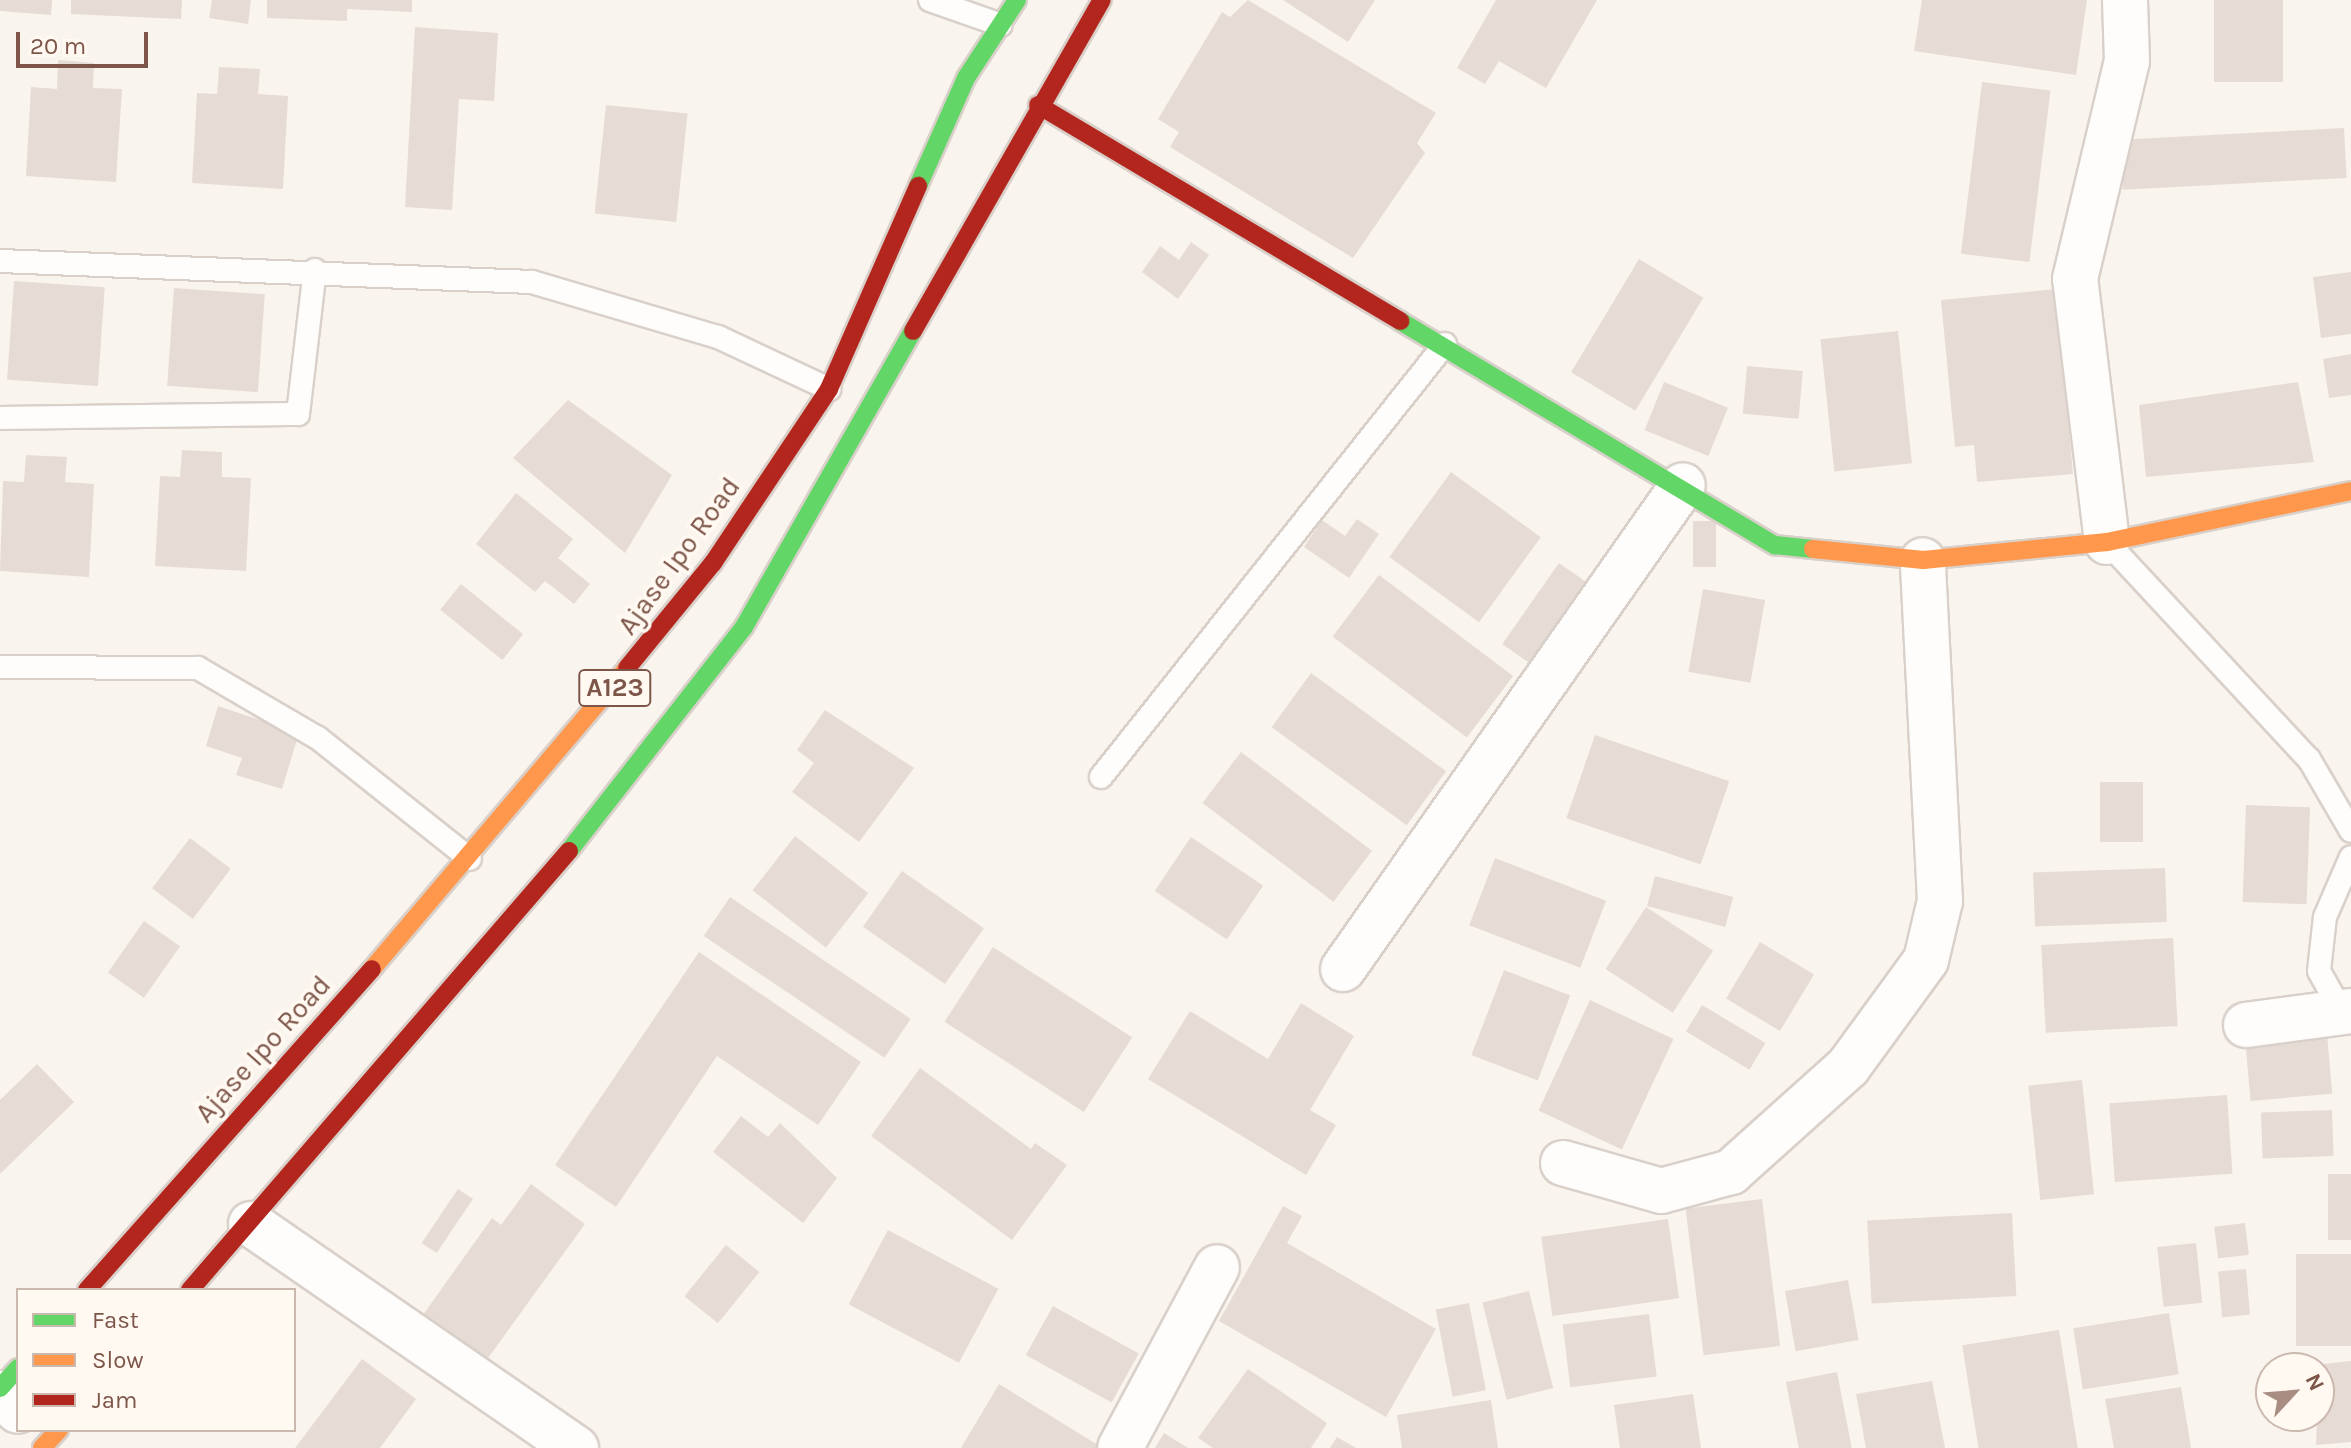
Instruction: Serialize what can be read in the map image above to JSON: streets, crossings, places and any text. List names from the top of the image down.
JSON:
{
  "streets": {
    "main road": ["Ajase Ipo Road", "A123"]
  },
  "legend": ["Fast", "Slow", "Jam"],
  "scale_bar": "20 m",
  "north": "top right"
}
